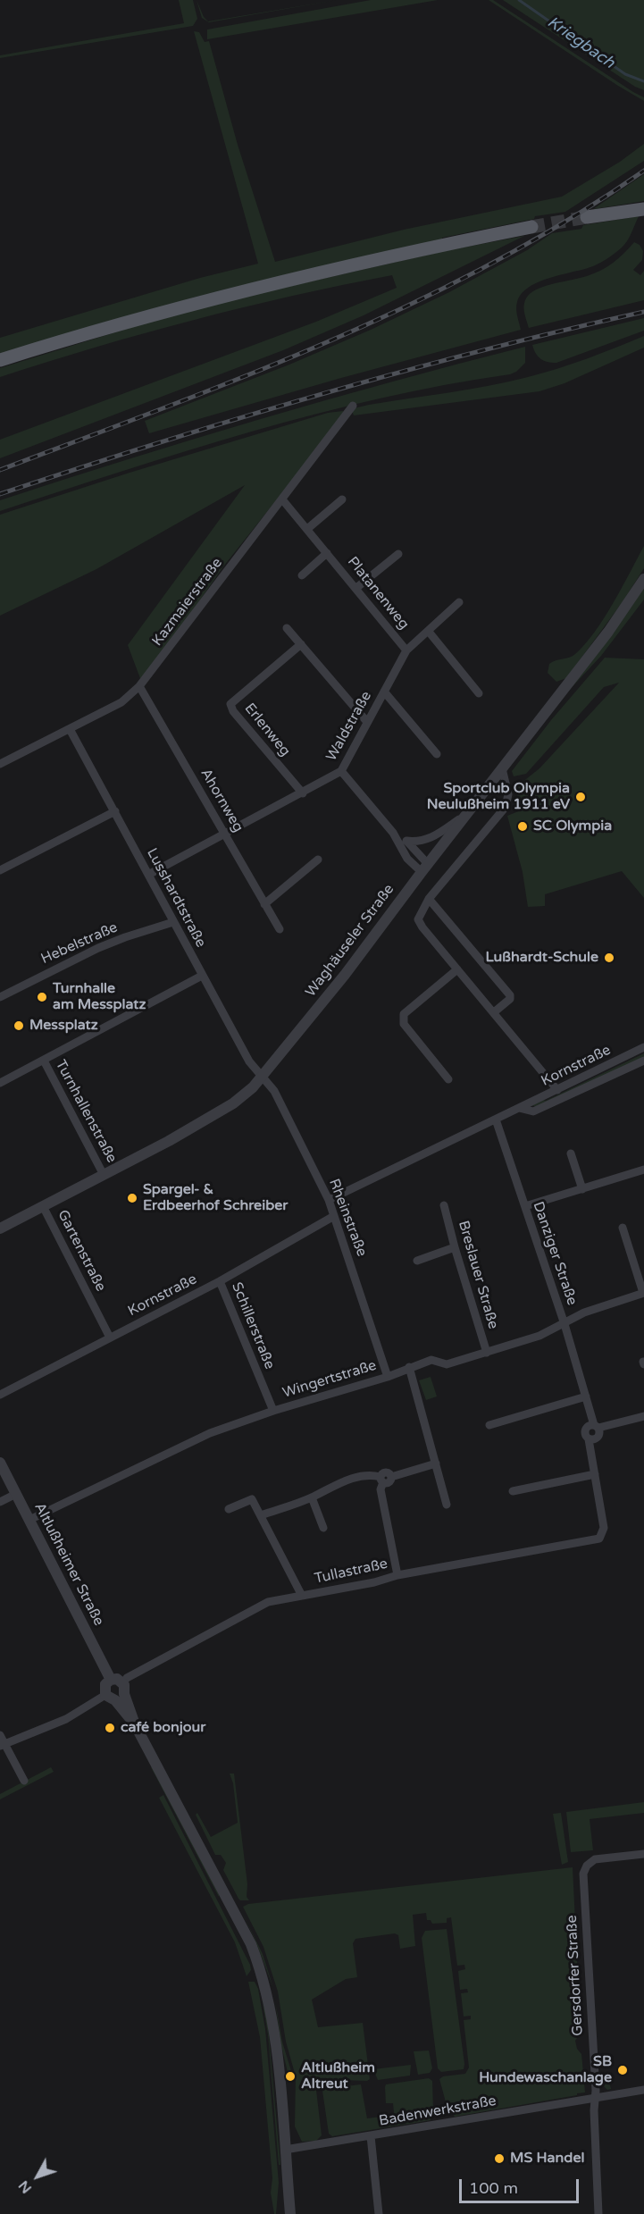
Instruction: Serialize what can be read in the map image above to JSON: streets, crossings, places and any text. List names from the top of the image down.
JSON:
{
  "streets": {
    "street": [
      "Platanenweg",
      "Kazmaierstraße",
      "Waldstraße",
      "Erlenweg",
      "Ahornweg",
      "Lusshardtstraße",
      "Waghäuseler Straße",
      "Hebelstraße",
      "Kornstraße",
      "Turnhallenstraße",
      "Rheinstraße",
      "Gartenstraße",
      "Danziger Straße",
      "Breslauer Straße",
      "Schillerstraße",
      "Wingertstraße",
      "Altlußheimer Straße",
      "Tullastraße",
      "Gersdorfer Straße",
      "Badenwerkstraße"
    ]
  },
  "crossings": [
    ["Platanenweg", "Kazmaierstraße"],
    ["Platanenweg", "Waldstraße"],
    ["Kazmaierstraße", "Ahornweg"],
    ["Kazmaierstraße", "Lusshardtstraße"],
    ["Waldstraße", "Erlenweg"],
    ["Waldstraße", "Ahornweg"],
    ["Waldstraße", "Lusshardtstraße"],
    ["Lusshardtstraße", "Waghäuseler Straße"],
    ["Lusshardtstraße", "Hebelstraße"],
    ["Lusshardtstraße", "Rheinstraße"],
    ["Waghäuseler Straße", "Turnhallenstraße"],
    ["Waghäuseler Straße", "Rheinstraße"],
    ["Waghäuseler Straße", "Gartenstraße"],
    ["Kornstraße", "Rheinstraße"],
    ["Kornstraße", "Gartenstraße"],
    ["Kornstraße", "Danziger Straße"],
    ["Kornstraße", "Schillerstraße"],
    ["Rheinstraße", "Wingertstraße"],
    ["Danziger Straße", "Wingertstraße"],
    ["Breslauer Straße", "Wingertstraße"],
    ["Schillerstraße", "Wingertstraße"],
    ["Wingertstraße", "Altlußheimer Straße"],
    ["Altlußheimer Straße", "Tullastraße"],
    ["Gersdorfer Straße", "Badenwerkstraße"]
  ],
  "water": ["Kriegbach"],
  "places": [
    "Sportclub Olympia Neulußheim 1911 eV",
    "SC Olympia",
    "Lußhardt-Schule",
    "Turnhalle am Messplatz",
    "Messplatz",
    "Spargel- & Erdbeerhof Schreiber",
    "café bonjour",
    "SB Hundewaschanlage",
    "Altlußheim Altreut",
    "MS Handel"
  ],
  "scale_bar": "100 m",
  "north": "bottom left"
}
